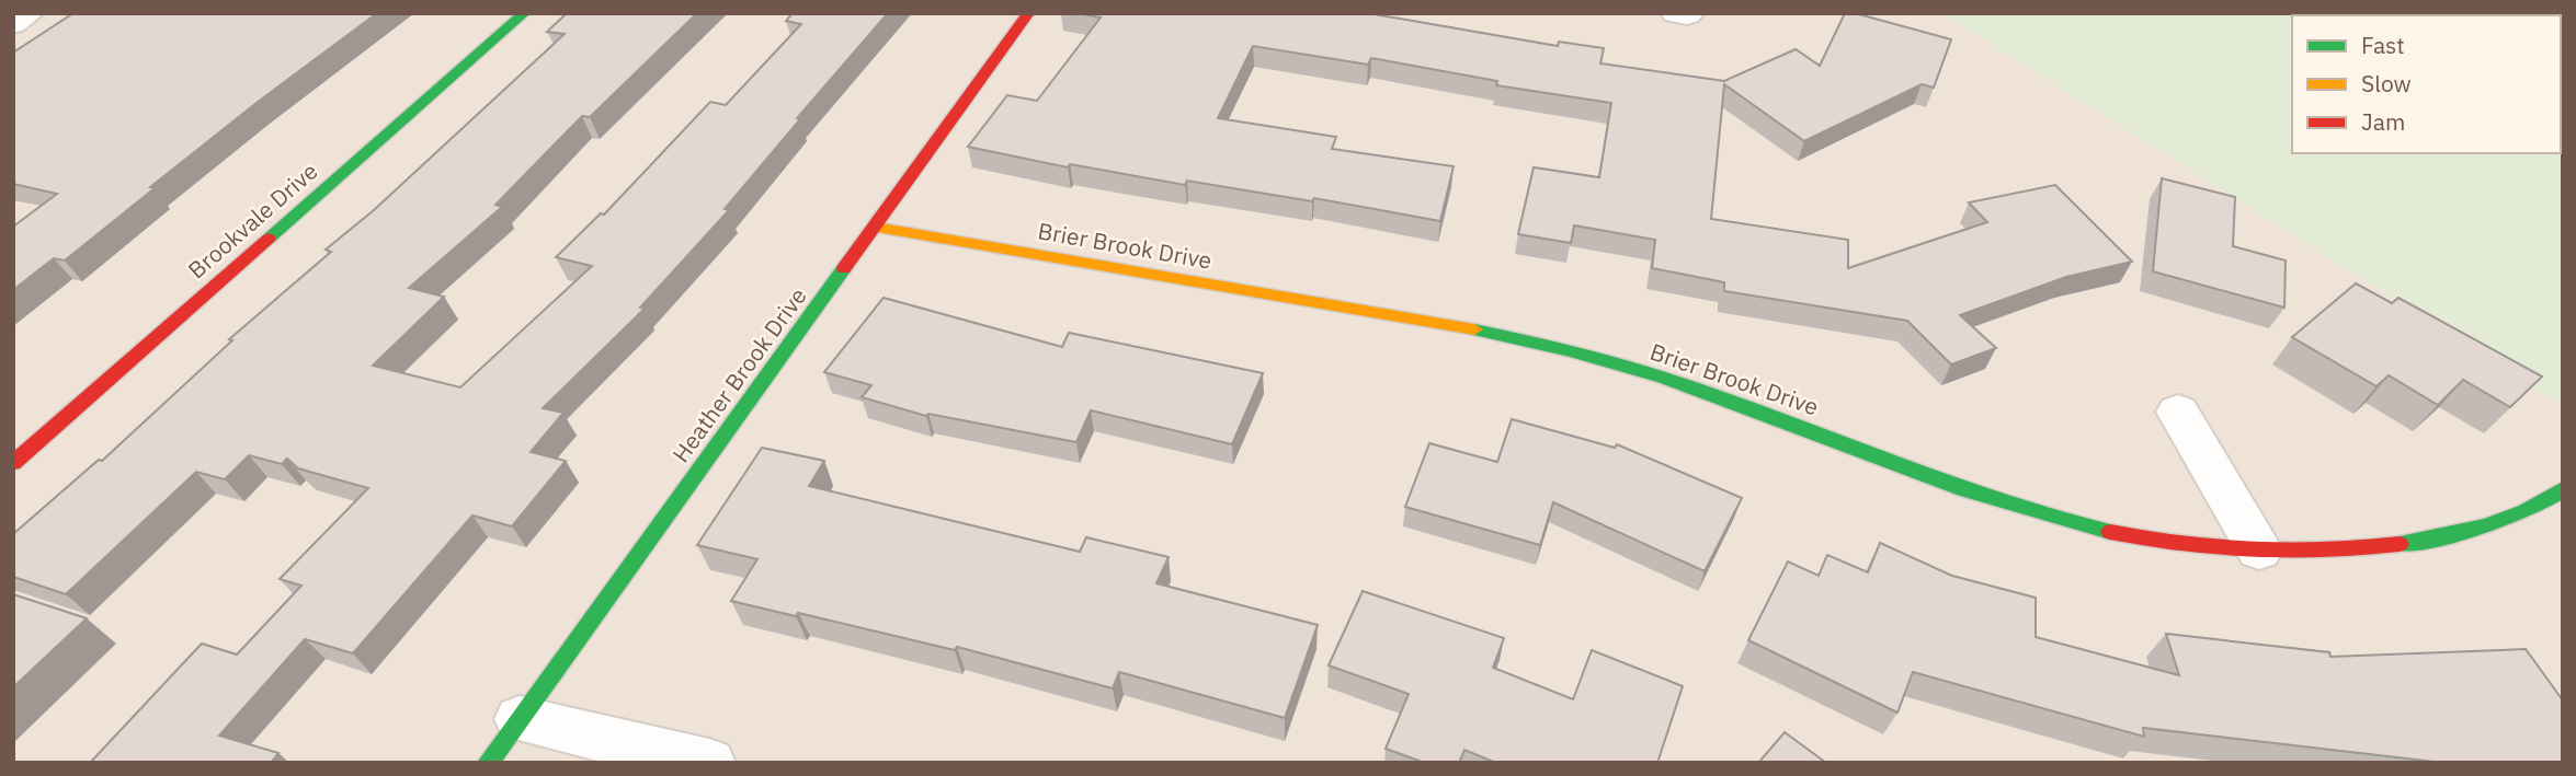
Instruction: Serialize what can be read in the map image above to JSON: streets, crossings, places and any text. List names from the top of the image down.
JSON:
{
  "streets": {
    "street": ["Brookvale Drive", "Brier Brook Drive", "Heather Brook Drive"]
  },
  "crossings": [
    ["Brier Brook Drive", "Heather Brook Drive"]
  ],
  "legend": ["Fast", "Slow", "Jam"]
}
